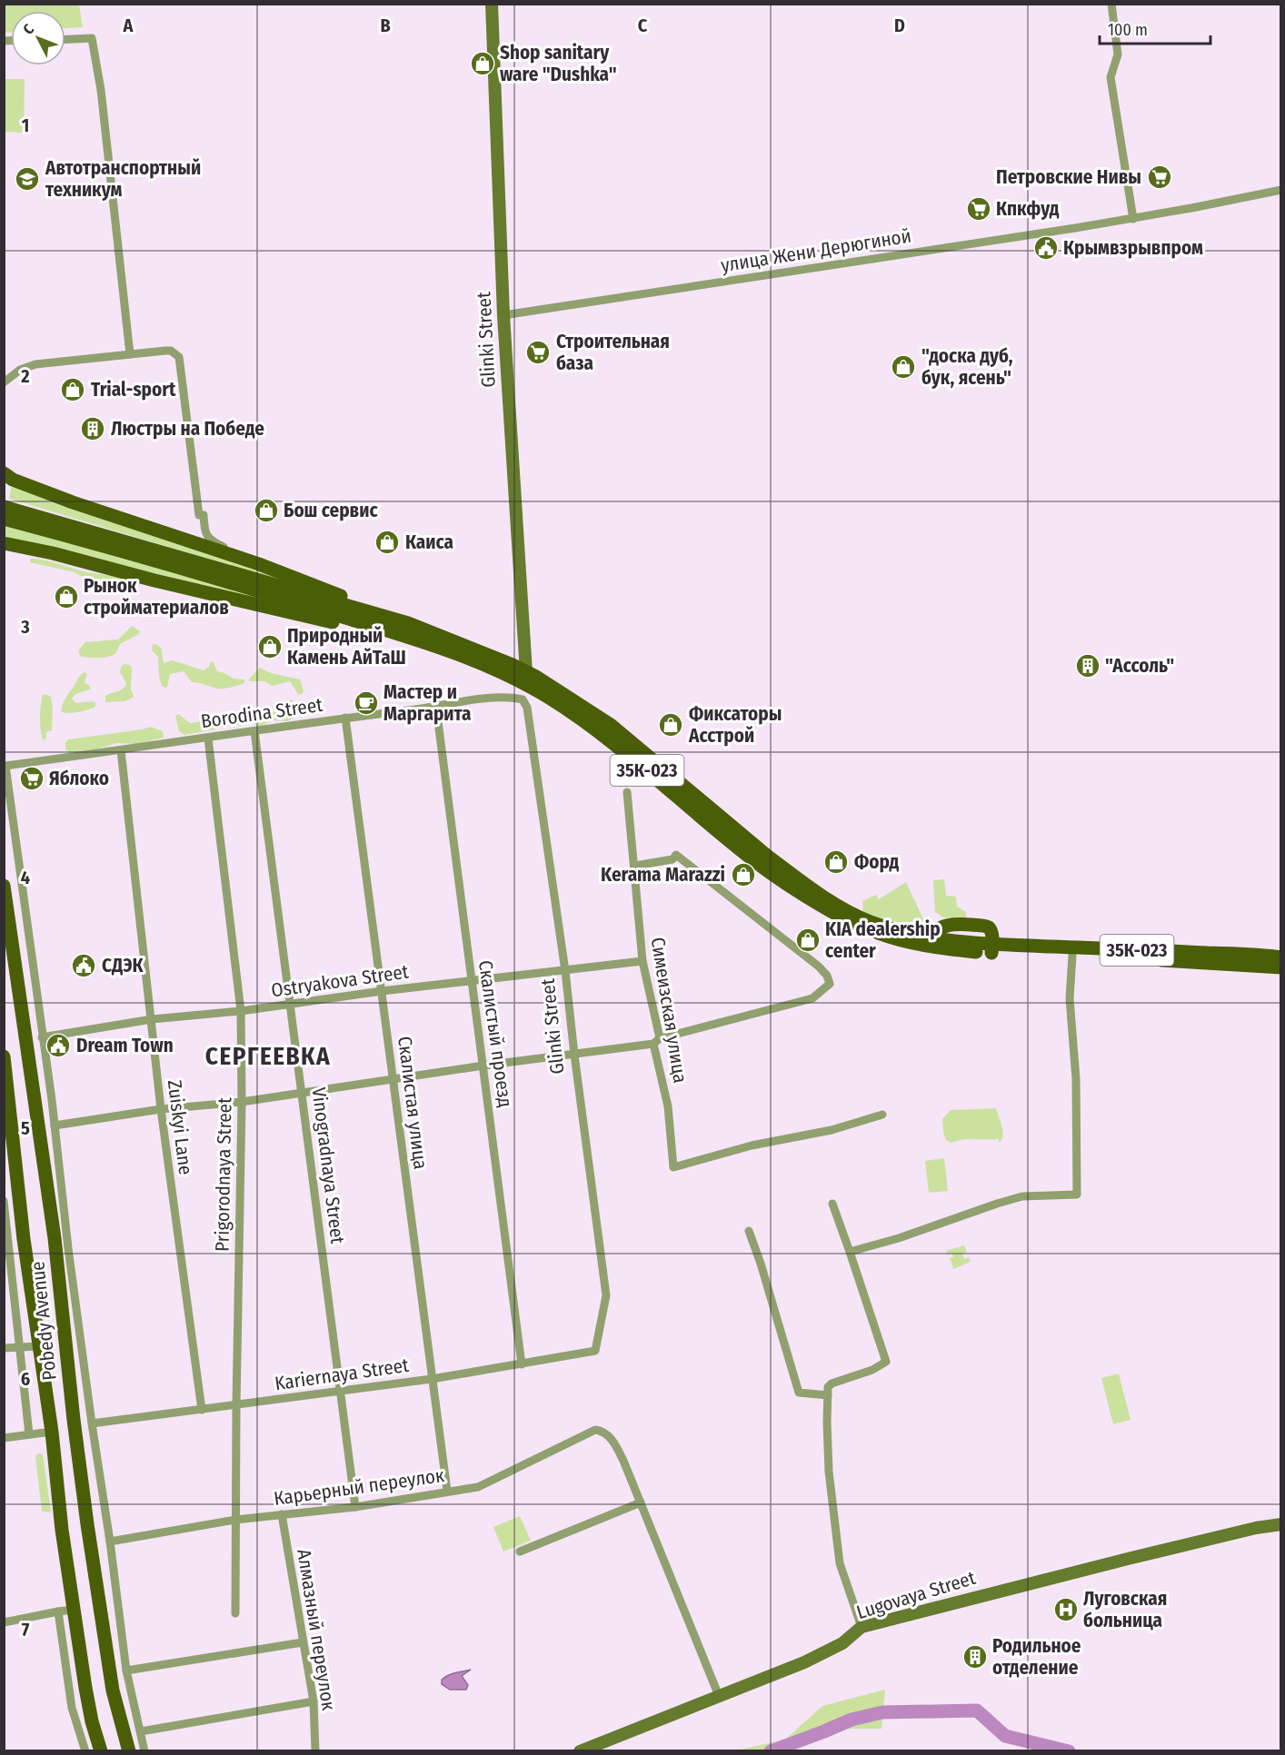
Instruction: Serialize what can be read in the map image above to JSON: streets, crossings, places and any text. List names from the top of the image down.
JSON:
{
  "streets": {
    "main road": [
      "Glinki Street",
      "35К-023",
      "Pobedy Avenue",
      "Lugovaya Street"
    ],
    "street": [
      "улица Жени Дерюгиной",
      "Borodina Street",
      "Ostryakova Street",
      "Симеизская улица",
      "Скалистый проезд",
      "Скалистая улица",
      "Zuiskyi Lane",
      "Vinogradnaya Street",
      "Prigorodnaya Street",
      "Kariernaya Street",
      "Карьерный переулок",
      "Алмазный переулок"
    ]
  },
  "crossings": [
    ["улица Жени Дерюгиной", "Glinki Street"],
    ["Glinki Street", "Borodina Street"],
    ["Glinki Street", "35К-023"],
    ["Glinki Street", "Ostryakova Street"],
    ["Glinki Street", "Kariernaya Street"],
    ["Borodina Street", "Скалистый проезд"],
    ["Borodina Street", "Скалистая улица"],
    ["Borodina Street", "Zuiskyi Lane"],
    ["Borodina Street", "Vinogradnaya Street"],
    ["Borodina Street", "Prigorodnaya Street"],
    ["Ostryakova Street", "Симеизская улица"],
    ["Ostryakova Street", "Скалистый проезд"],
    ["Ostryakova Street", "Скалистая улица"],
    ["Ostryakova Street", "Zuiskyi Lane"],
    ["Ostryakova Street", "Vinogradnaya Street"],
    ["Ostryakova Street", "Prigorodnaya Street"],
    ["Скалистый проезд", "Kariernaya Street"],
    ["Скалистая улица", "Kariernaya Street"],
    ["Скалистая улица", "Карьерный переулок"],
    ["Zuiskyi Lane", "Kariernaya Street"],
    ["Vinogradnaya Street", "Kariernaya Street"],
    ["Vinogradnaya Street", "Карьерный переулок"],
    ["Prigorodnaya Street", "Kariernaya Street"],
    ["Prigorodnaya Street", "Карьерный переулок"],
    ["Карьерный переулок", "Алмазный переулок"]
  ],
  "districts": ["СЕРГЕЕВКА"],
  "places": {
    "shop": [
      "Shop sanitary ware \"Dushka\"",
      "\"доска дуб, бук, ясень\"",
      "Trial-sport",
      "Бош сервис",
      "Каиса",
      "Рынок стройматериалов",
      "Природный Камень АйТаШ",
      "Фиксаторы Асстрой",
      "Форд",
      "Kerama Marazzi",
      "KIA dealership center"
    ],
    "supermarket": [
      "Петровские Нивы",
      "Кпкфуд",
      "Строительная база",
      "Яблоко"
    ],
    "school or university": ["Автотранспортный техникум"],
    "public building": ["Крымвзрывпром", "СДЭК", "Dream Town"],
    "building": ["Люстры на Победе", "\"Ассоль\"", "Родильное отделение"],
    "cafe": ["Мастер и Маргарита"],
    "hospital": ["Луговская больница"]
  },
  "scale_bar": "100 m",
  "north": "top left",
  "grid": {
    "columns": [
      "A",
      "B",
      "C",
      "D"
    ],
    "rows": [
      "1",
      "2",
      "3",
      "4",
      "5",
      "6",
      "7"
    ]
  }
}
